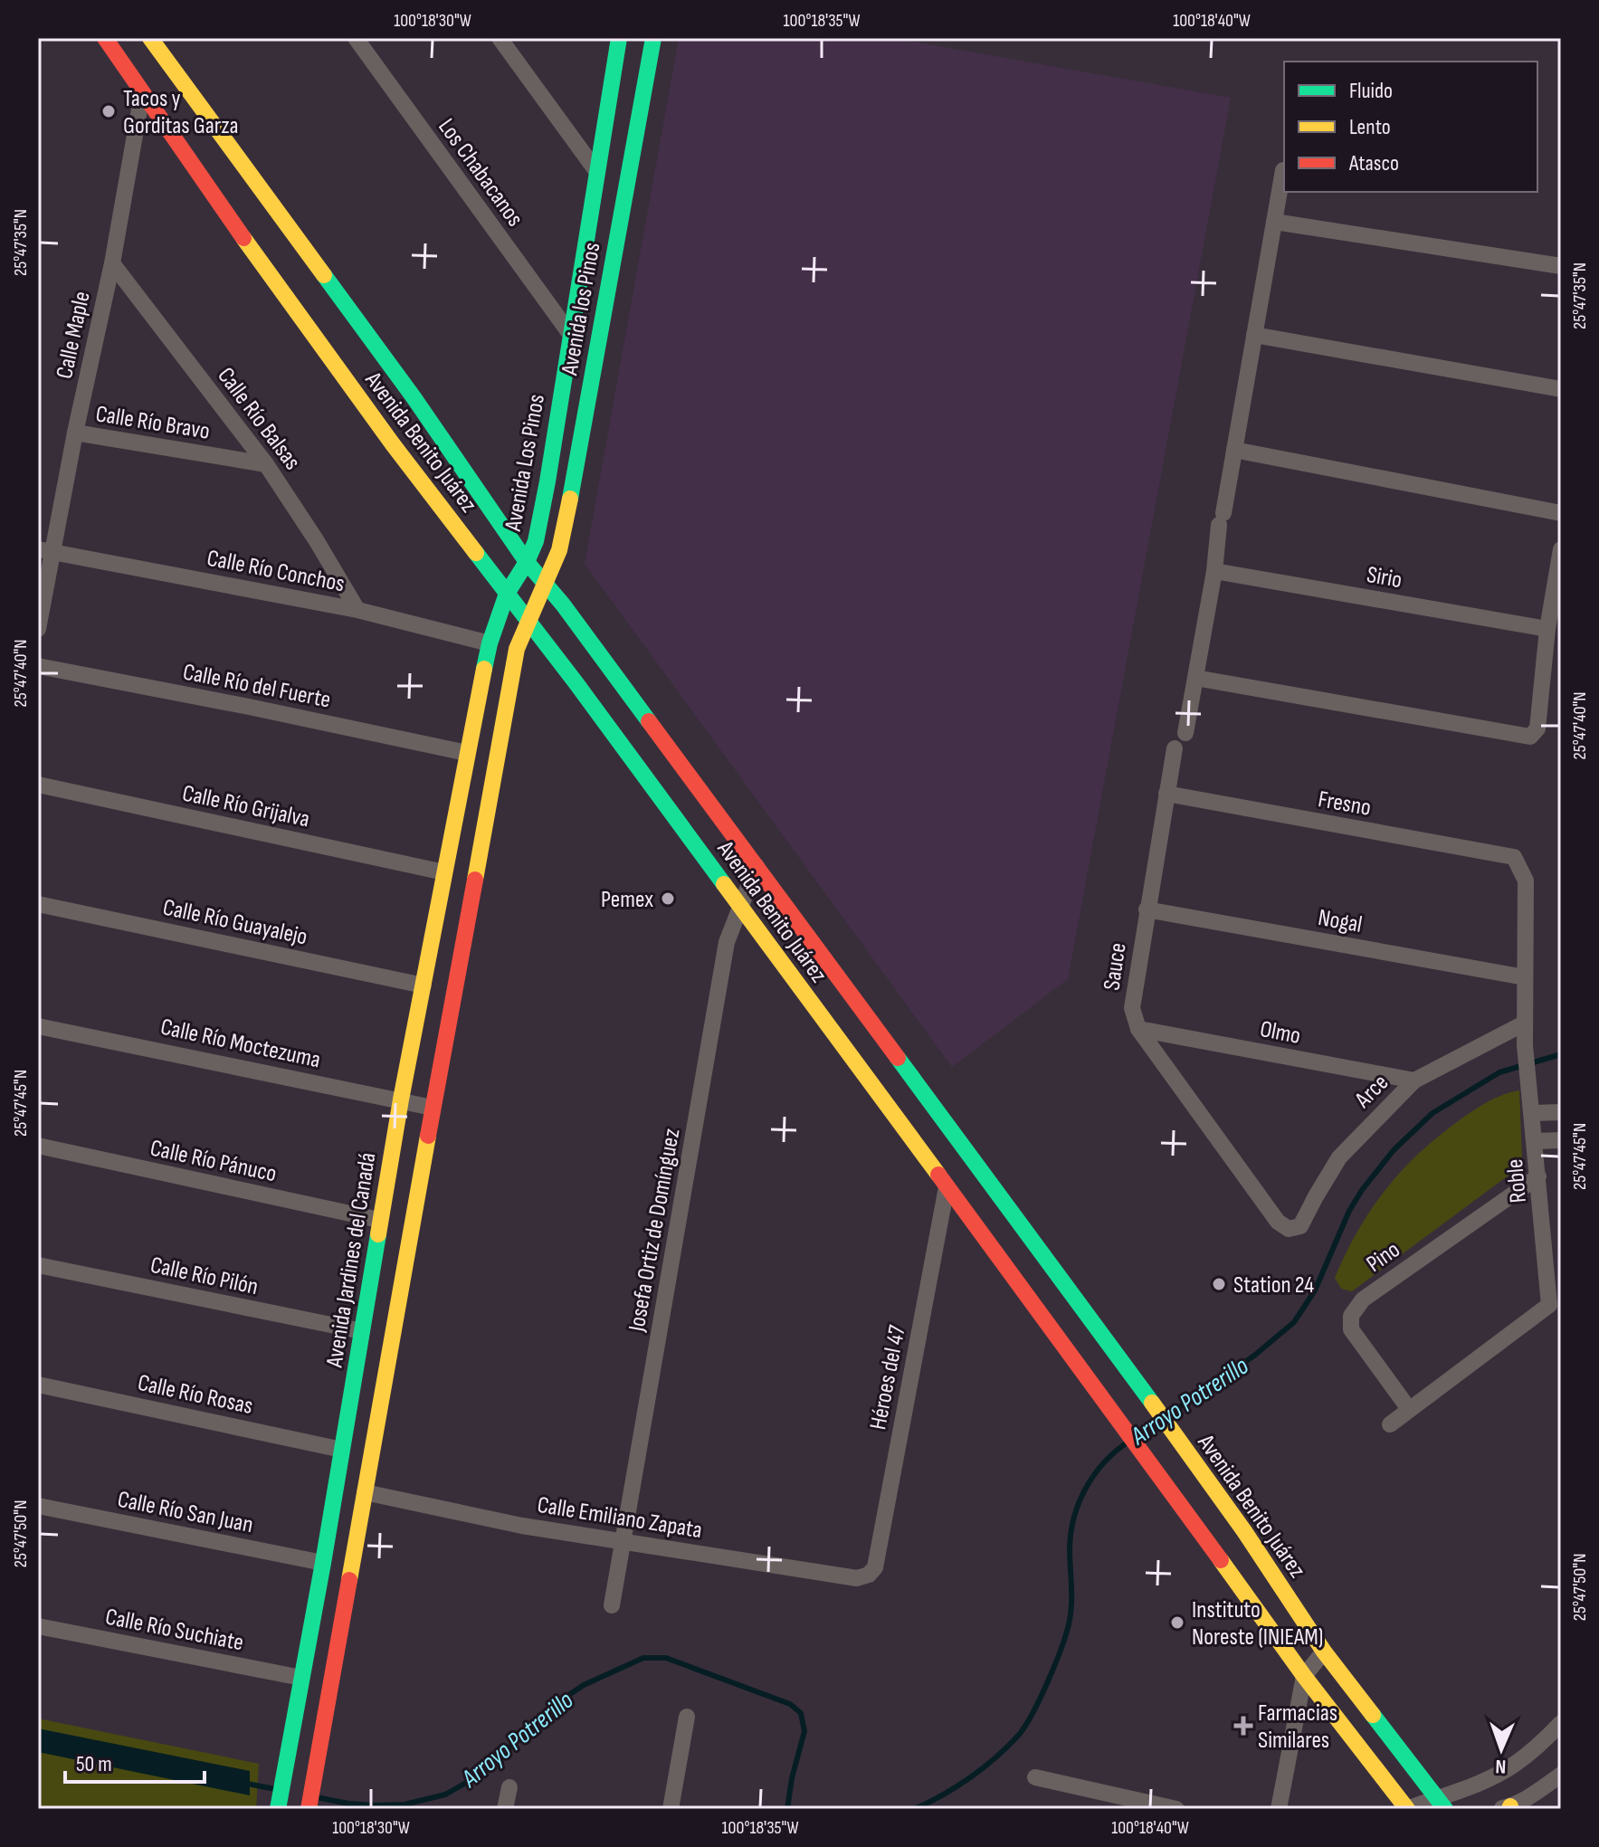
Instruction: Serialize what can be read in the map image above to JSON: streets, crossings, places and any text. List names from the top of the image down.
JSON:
{
  "streets": {
    "street": [
      "Los Chabacanos",
      "Avenida los Pinos",
      "Calle Maple",
      "Calle Río Balsas",
      "Calle Río Bravo",
      "Avenida Benito Juárez",
      "Avenida Los Pinos",
      "Calle Río Conchos",
      "Sirio",
      "Calle Río del Fuerte",
      "Fresno",
      "Calle Río Grijalva",
      "Nogal",
      "Calle Río Guayalejo",
      "Sauce",
      "Olmo",
      "Calle Río Moctezuma",
      "Arce",
      "Calle Río Pánuco",
      "Roble",
      "Josefa Ortiz de Domínguez",
      "Pino",
      "Avenida Jardines del Canadá",
      "Calle Río Pilón",
      "Héroes del 47",
      "Calle Río Rosas",
      "Calle Río San Juan",
      "Calle Emiliano Zapata",
      "Calle Río Suchiate"
    ]
  },
  "crossings": [
    ["Los Chabacanos", "Avenida los Pinos"],
    ["Avenida los Pinos", "Avenida Benito Juárez"],
    ["Avenida los Pinos", "Avenida Los Pinos"],
    ["Calle Maple", "Calle Río Balsas"],
    ["Calle Maple", "Calle Río Bravo"],
    ["Calle Maple", "Avenida Benito Juárez"],
    ["Calle Maple", "Calle Río Conchos"],
    ["Calle Río Balsas", "Calle Río Bravo"],
    ["Calle Río Balsas", "Calle Río Conchos"],
    ["Avenida Benito Juárez", "Avenida Los Pinos"],
    ["Avenida Benito Juárez", "Josefa Ortiz de Domínguez"],
    ["Avenida Benito Juárez", "Avenida Jardines del Canadá"],
    ["Avenida Benito Juárez", "Héroes del 47"],
    ["Avenida Los Pinos", "Avenida Jardines del Canadá"],
    ["Calle Río Conchos", "Avenida Jardines del Canadá"],
    ["Calle Río del Fuerte", "Avenida Jardines del Canadá"],
    ["Fresno", "Sauce"],
    ["Fresno", "Roble"],
    ["Calle Río Grijalva", "Avenida Jardines del Canadá"],
    ["Nogal", "Sauce"],
    ["Nogal", "Roble"],
    ["Calle Río Guayalejo", "Avenida Jardines del Canadá"],
    ["Sauce", "Olmo"],
    ["Sauce", "Arce"],
    ["Olmo", "Arce"],
    ["Calle Río Moctezuma", "Avenida Jardines del Canadá"],
    ["Arce", "Roble"],
    ["Calle Río Pánuco", "Avenida Jardines del Canadá"],
    ["Roble", "Pino"],
    ["Josefa Ortiz de Domínguez", "Calle Emiliano Zapata"],
    ["Avenida Jardines del Canadá", "Calle Río Pilón"],
    ["Avenida Jardines del Canadá", "Calle Río Rosas"],
    ["Avenida Jardines del Canadá", "Calle Río San Juan"],
    ["Avenida Jardines del Canadá", "Calle Río Suchiate"],
    ["Héroes del 47", "Calle Emiliano Zapata"]
  ],
  "water": ["Arroyo Potrerillo"],
  "places": {
    "other": [
      "Tacos y Gorditas Garza",
      "Pemex",
      "Station 24",
      "Instituto Noreste (INIEAM)"
    ],
    "health": ["Farmacias Similares"]
  },
  "legend": ["Fluido", "Lento", "Atasco"],
  "scale_bar": "50 m",
  "north": "bottom",
  "coordinates": [
    "100°18'30\"W",
    "100°18'35\"W",
    "100°18'40\"W",
    "25°47'35\"N",
    "25°47'40\"N",
    "25°47'45\"N",
    "25°47'50\"N"
  ]
}
